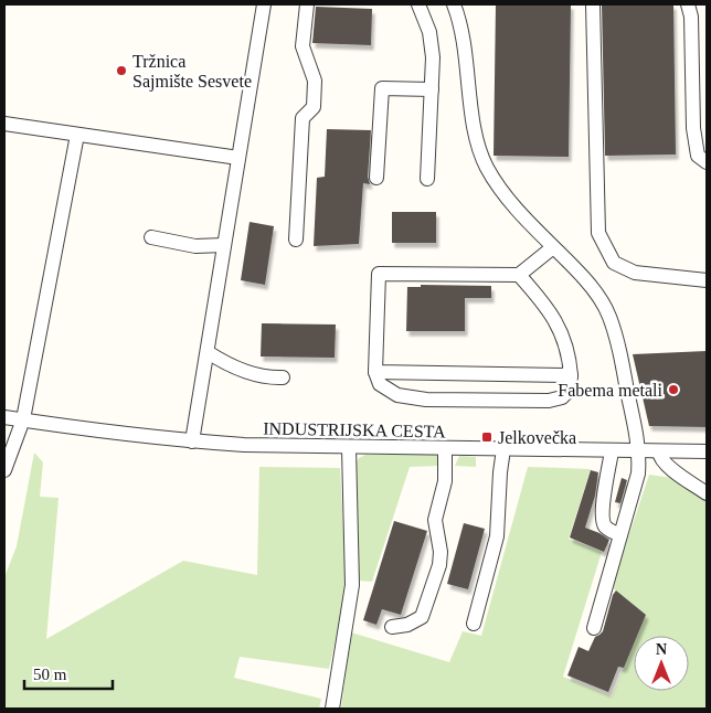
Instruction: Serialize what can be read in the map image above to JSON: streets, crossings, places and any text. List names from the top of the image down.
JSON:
{
  "streets": {
    "street": ["INDUSTRIJSKA CESTA"]
  },
  "places": {
    "other": ["Tržnica Sajmište Sesvete", "Fabema metali"],
    "transit": ["Jelkovečka"]
  },
  "scale_bar": "50 m",
  "north": "top"
}
